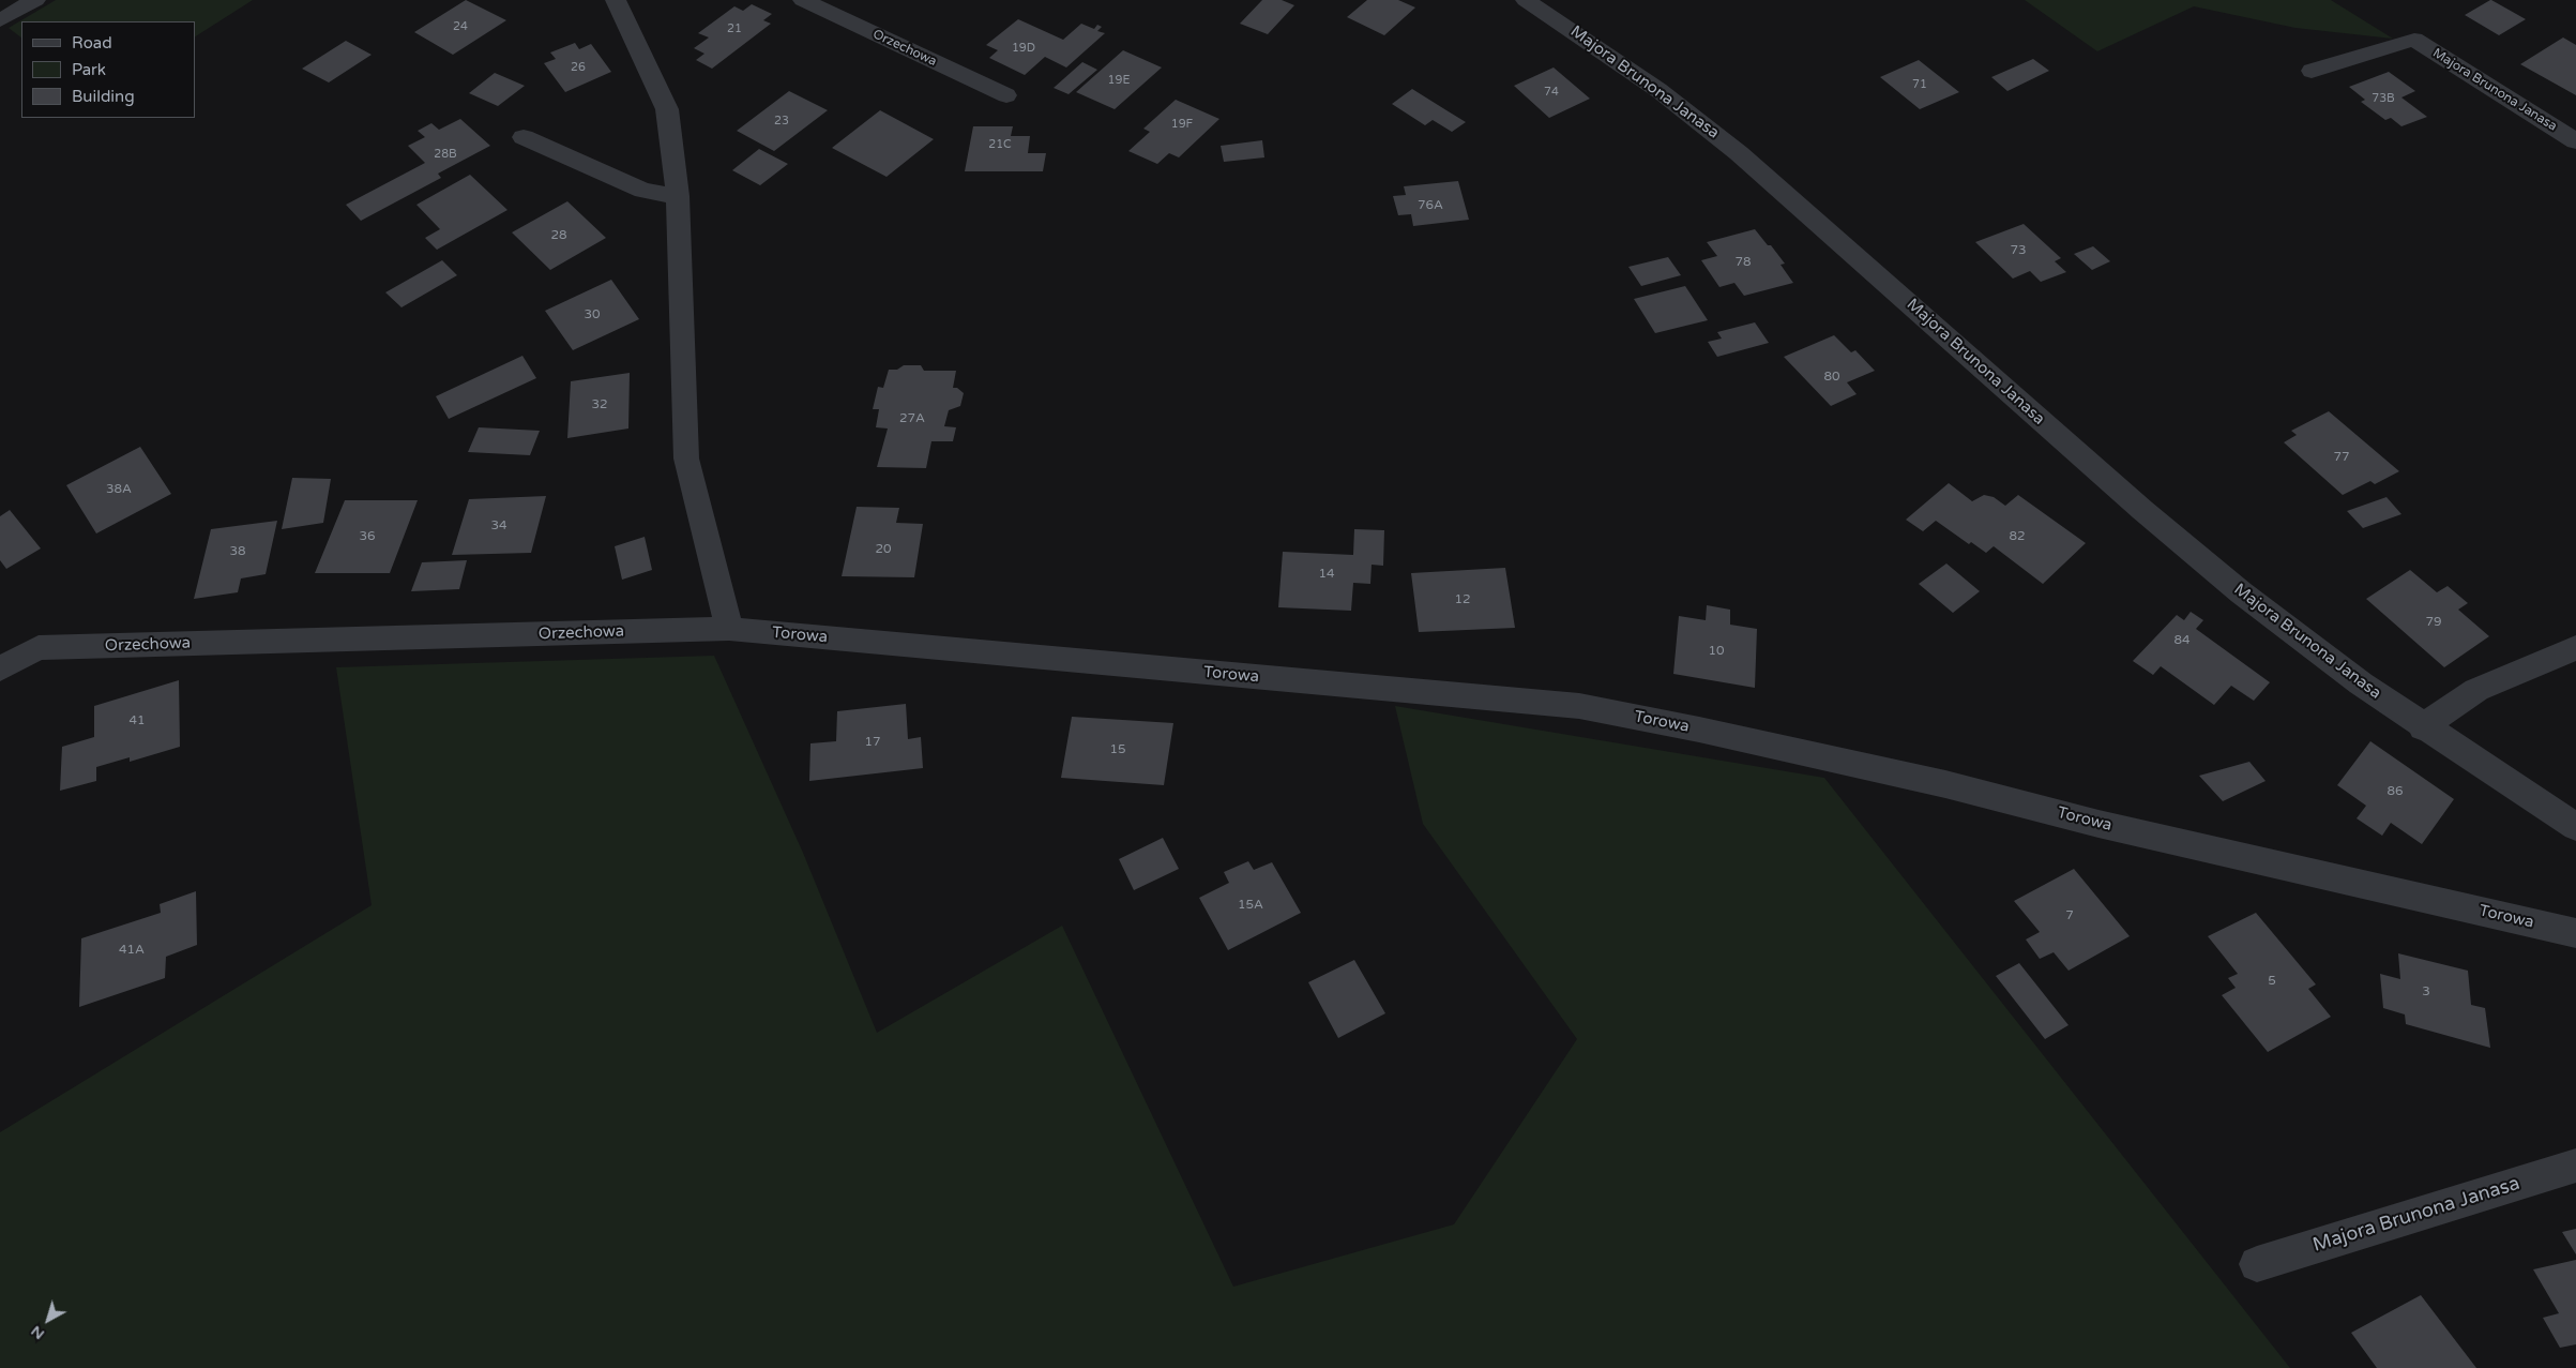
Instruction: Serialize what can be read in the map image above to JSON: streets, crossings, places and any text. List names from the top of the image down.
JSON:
{
  "streets": {
    "street": ["Orzechowa", "Majora Brunona Janasa", "Torowa"]
  },
  "crossings": [
    ["Orzechowa", "Torowa"]
  ],
  "house_numbers": [
    "24",
    "21",
    "19D",
    "26",
    "19E",
    "71",
    "74",
    "73B",
    "23",
    "19F",
    "21C",
    "28B",
    "76A",
    "28",
    "73",
    "78",
    "30",
    "80",
    "32",
    "27A",
    "77",
    "38A",
    "34",
    "36",
    "82",
    "20",
    "38",
    "14",
    "12",
    "79",
    "84",
    "10",
    "41",
    "17",
    "15",
    "86",
    "15A",
    "7",
    "41A",
    "5",
    "3"
  ],
  "legend": ["Road", "Park", "Building"],
  "north": "bottom left"
}
